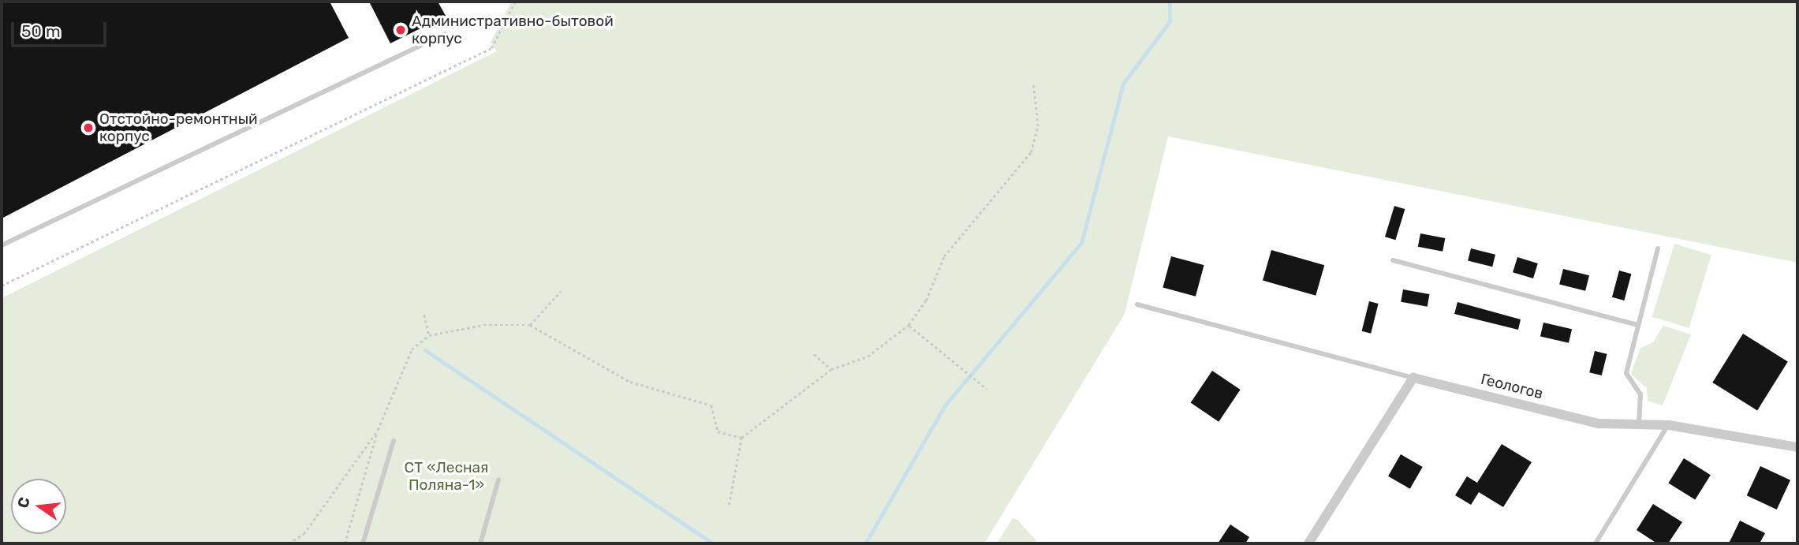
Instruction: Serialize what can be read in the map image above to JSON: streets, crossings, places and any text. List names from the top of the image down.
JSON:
{
  "streets": {
    "street": ["Геологов"]
  },
  "parks": ["СТ «Лесная Поляна-1»"],
  "places": ["Административно-бытовой корпус", "Отстойно-ремонтный корпус"],
  "scale_bar": "50 m",
  "north": "left"
}
